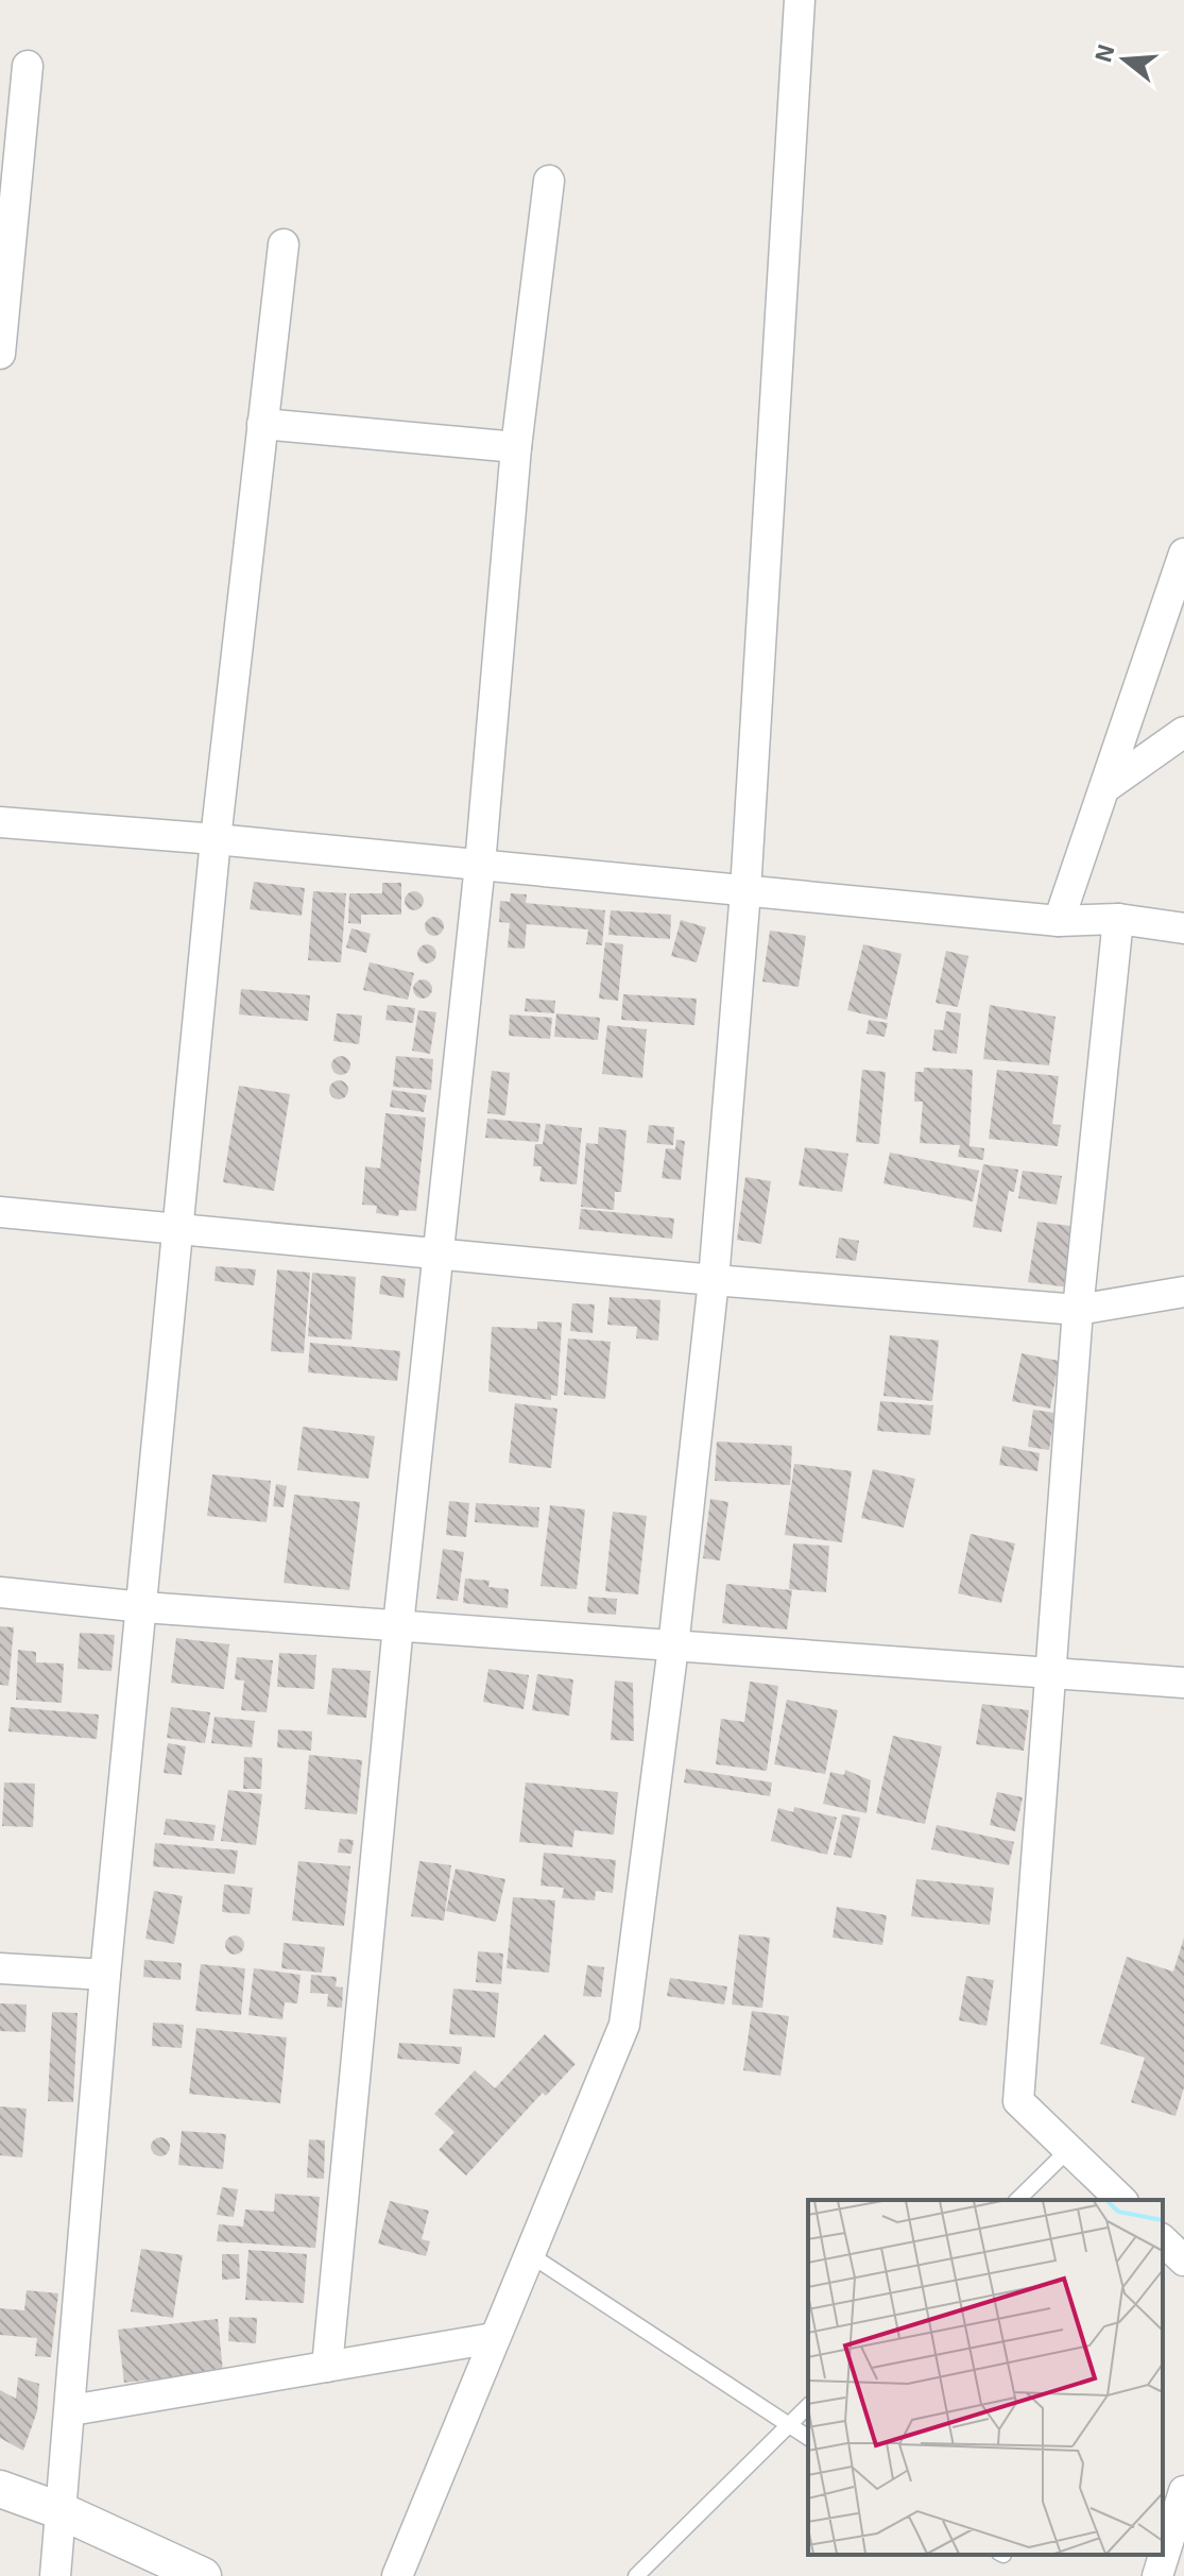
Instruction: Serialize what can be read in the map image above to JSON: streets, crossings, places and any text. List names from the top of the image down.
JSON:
{
  "north": "left"
}
